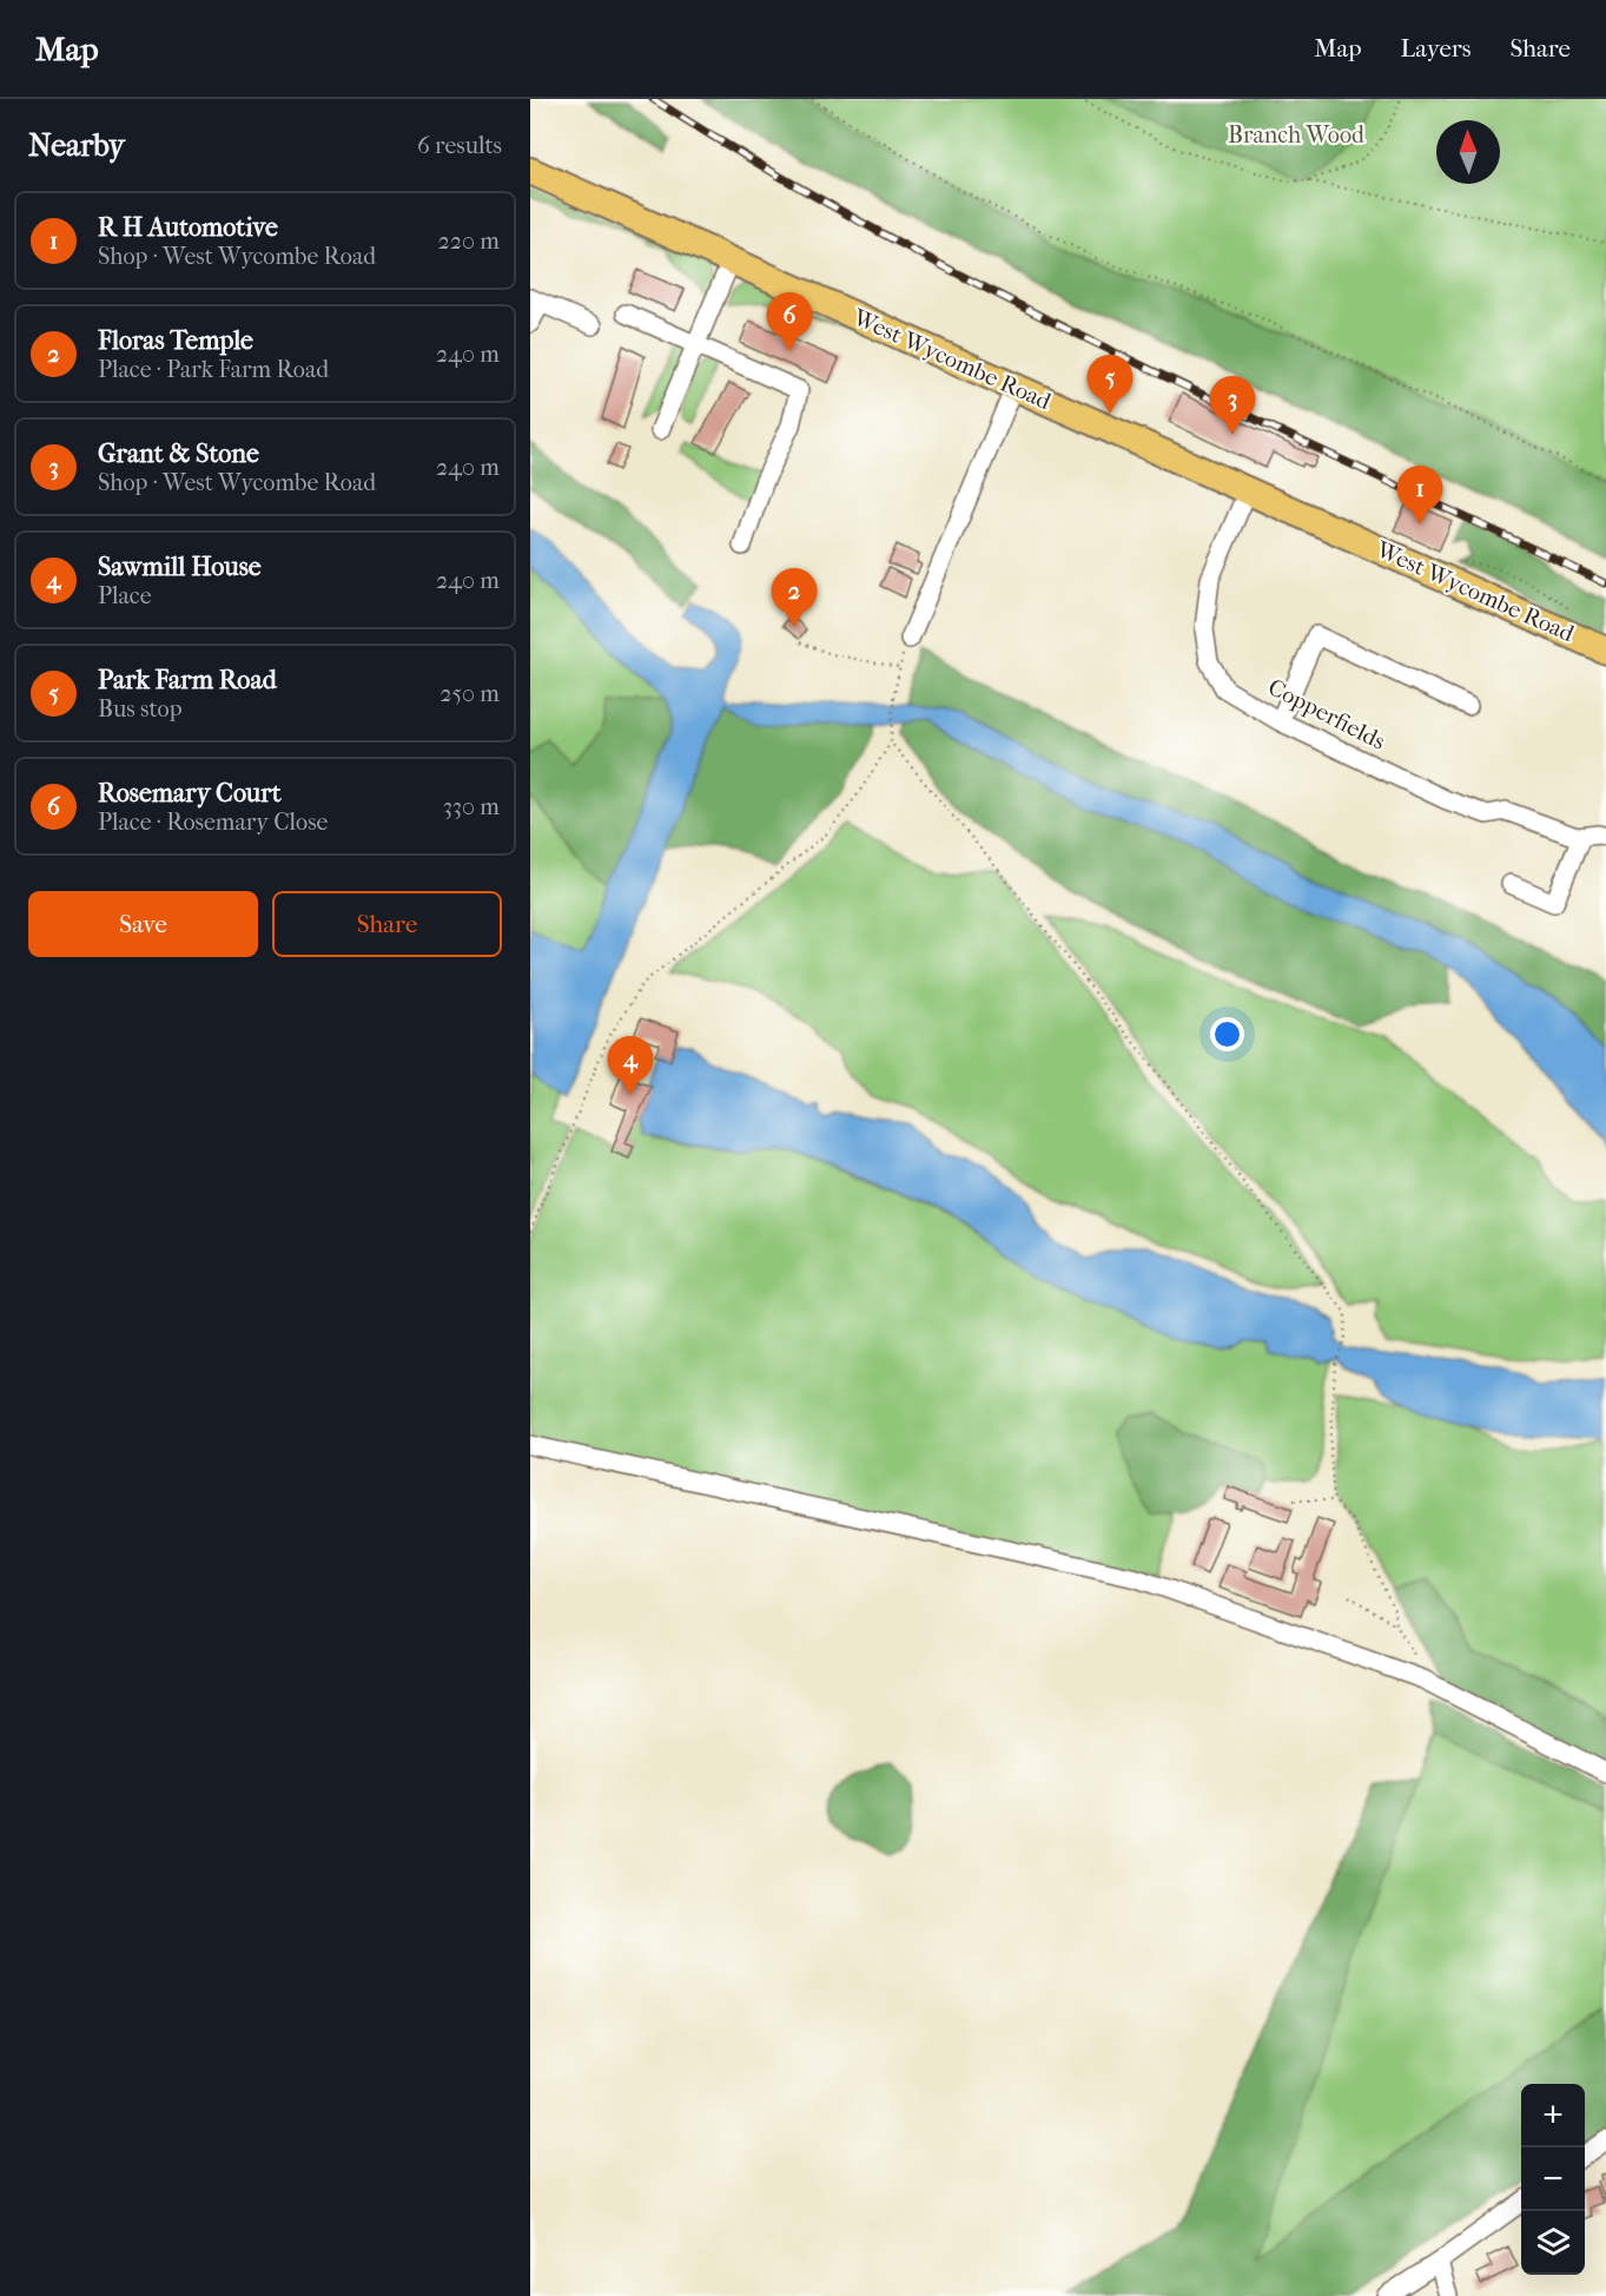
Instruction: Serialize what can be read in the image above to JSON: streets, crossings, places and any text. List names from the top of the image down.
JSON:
{
  "streets": {
    "highway": ["West Wycombe Road"],
    "street": ["Copperfields"]
  },
  "crossings": [
    ["West Wycombe Road", "Copperfields"]
  ],
  "parks": ["Branch Wood"],
  "north": "top",
  "page": {
    "header": "Map",
    "nav": ["Map", "Layers", "Share"],
    "heading": ["Nearby", "6 results"],
    "list": [
      {
        "mark": "1",
        "name": "R H Automotive",
        "note": "Shop · West Wycombe Road",
        "value": "220 m"
      },
      {
        "mark": "2",
        "name": "Floras Temple",
        "note": "Place · Park Farm Road",
        "value": "240 m"
      },
      {
        "mark": "3",
        "name": "Grant & Stone",
        "note": "Shop · West Wycombe Road",
        "value": "240 m"
      },
      {
        "mark": "4",
        "name": "Sawmill House",
        "note": "Place",
        "value": "240 m"
      },
      {
        "mark": "5",
        "name": "Park Farm Road",
        "note": "Bus stop",
        "value": "250 m"
      },
      {
        "mark": "6",
        "name": "Rosemary Court",
        "note": "Place · Rosemary Close",
        "value": "330 m"
      }
    ],
    "pins": [
      "6",
      "5",
      "3",
      "1",
      "2",
      "4"
    ],
    "buttons": ["Save", "Share"],
    "map_buttons": ["+", "−"]
  }
}
